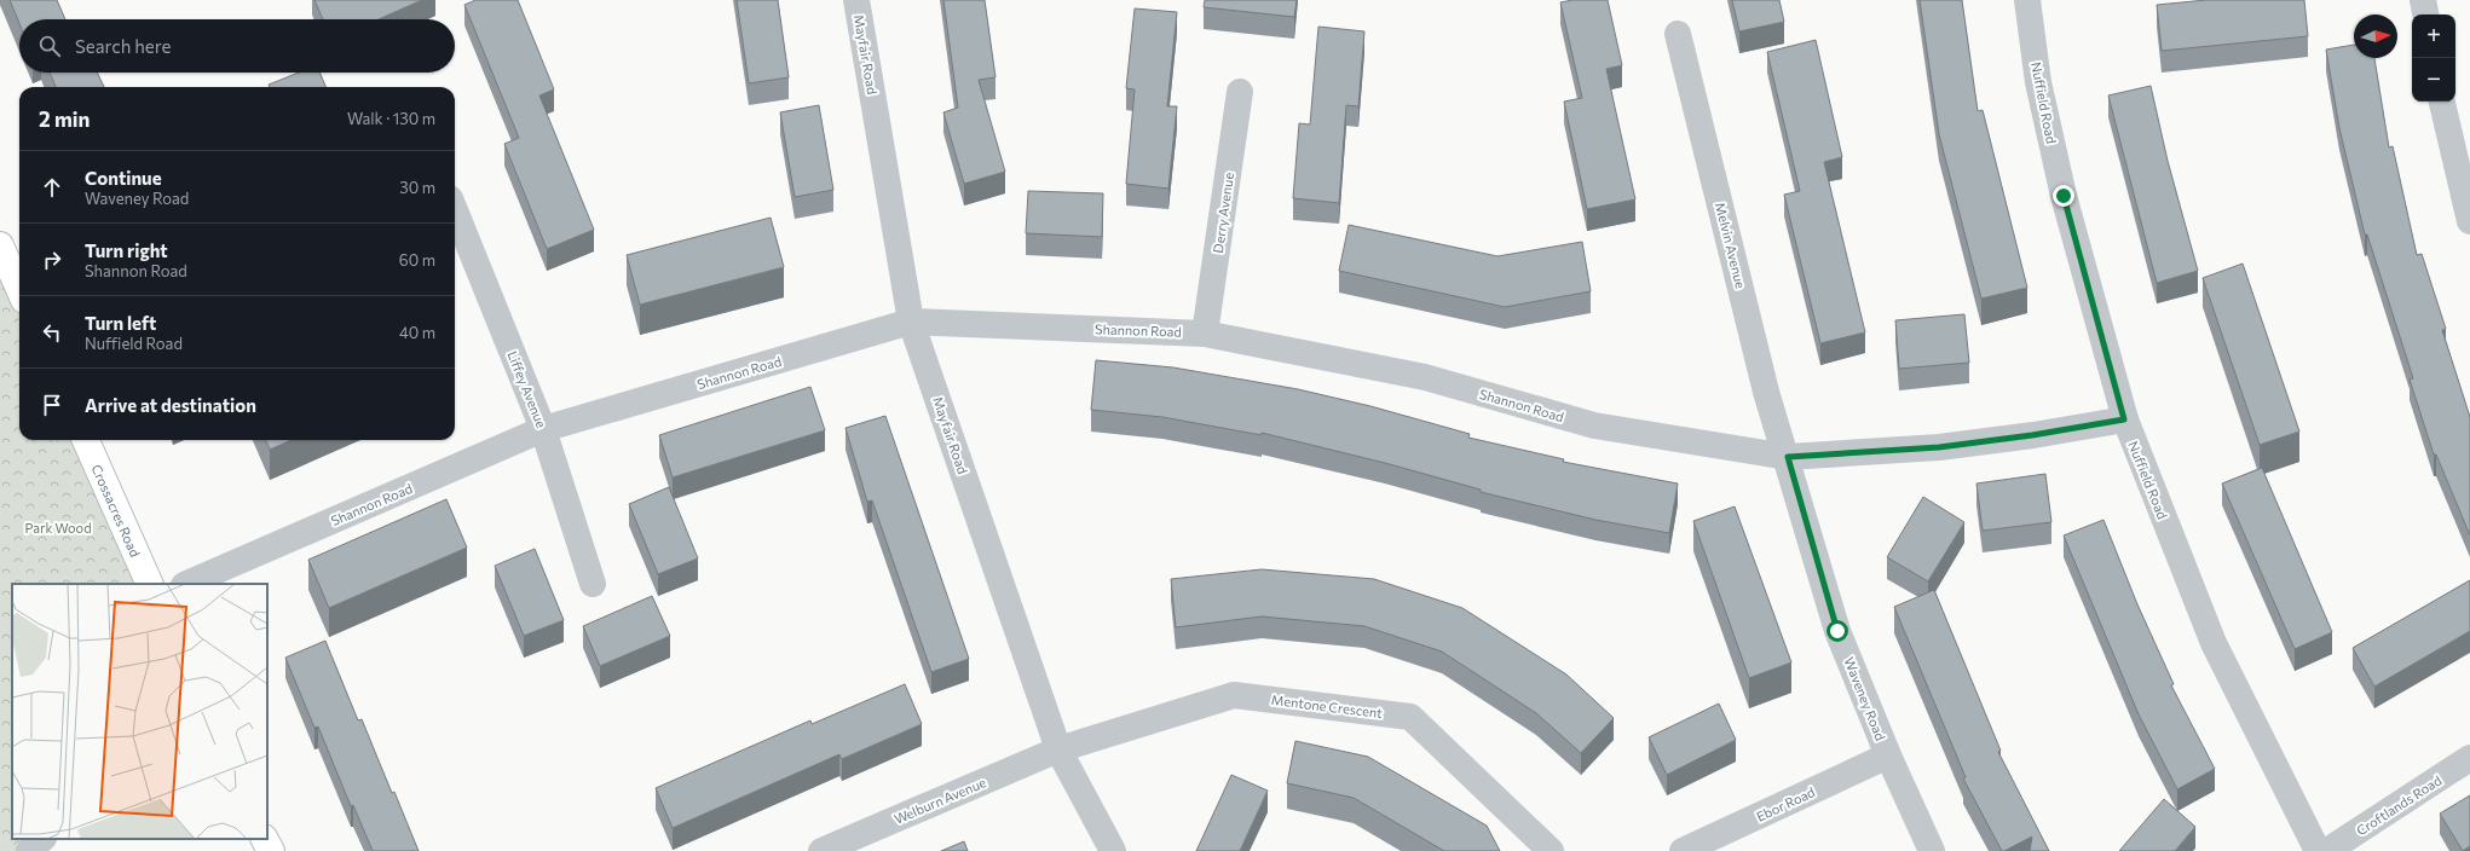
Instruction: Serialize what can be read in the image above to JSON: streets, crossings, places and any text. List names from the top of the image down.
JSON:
{
  "streets": {
    "street": [
      "Mayfair Road",
      "Nuffield Road",
      "Derry Avenue",
      "Melvin Avenue",
      "Shannon Road",
      "Liffey Avenue",
      "Crossacres Road",
      "Waveney Road",
      "Mentone Crescent",
      "Welburn Avenue",
      "Ebor Road",
      "Croftlands Road"
    ]
  },
  "crossings": [
    ["Mayfair Road", "Shannon Road"],
    ["Mayfair Road", "Mentone Crescent"],
    ["Mayfair Road", "Welburn Avenue"],
    ["Nuffield Road", "Shannon Road"],
    ["Derry Avenue", "Shannon Road"],
    ["Melvin Avenue", "Shannon Road"],
    ["Melvin Avenue", "Waveney Road"],
    ["Shannon Road", "Liffey Avenue"],
    ["Shannon Road", "Waveney Road"],
    ["Waveney Road", "Ebor Road"],
    ["Mentone Crescent", "Welburn Avenue"]
  ],
  "parks": ["Park Wood"],
  "north": "right",
  "page": {
    "map_buttons": ["+", "−"],
    "search": "Search here",
    "heading": ["2 min", "Walk · 130 m"],
    "list": [
      ["Continue", "Waveney Road", "30 m"],
      ["Turn right", "Shannon Road", "60 m"],
      ["Turn left", "Nuffield Road", "40 m"],
      "Arrive at destination"
    ]
  }
}
